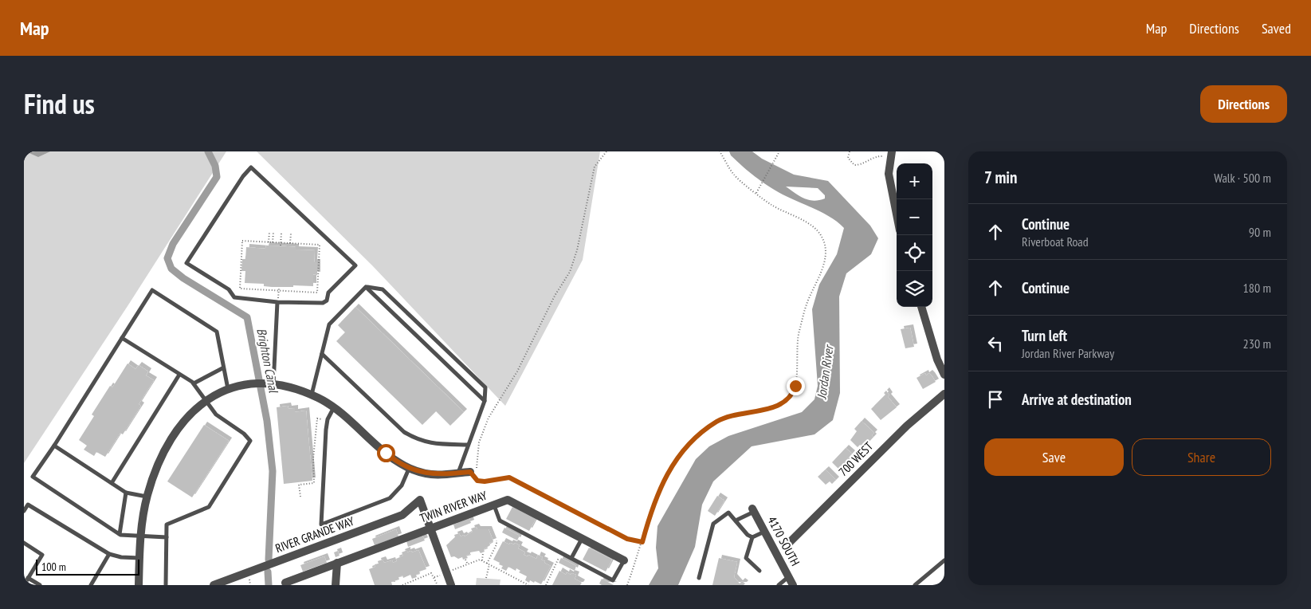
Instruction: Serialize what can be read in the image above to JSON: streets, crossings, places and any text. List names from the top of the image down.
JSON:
{
  "streets": {
    "street": [
      "700 WEST",
      "TWIN RIVER WAY",
      "RIVER GRANDE WAY",
      "4170 SOUTH"
    ]
  },
  "crossings": [
    ["TWIN RIVER WAY", "RIVER GRANDE WAY"]
  ],
  "water": ["Brighton Canal", "Jordan River"],
  "scale_bar": "100 m",
  "page": {
    "header": "Map",
    "nav": ["Map", "Directions", "Saved"],
    "title": "Find us",
    "buttons": [
      "Directions",
      ["Save", "Share"]
    ],
    "heading": ["7 min", "Walk · 500 m"],
    "map_buttons": ["+", "−"],
    "list": [
      ["Continue", "Riverboat Road", "90 m"],
      ["Continue", "180 m"],
      ["Turn left", "Jordan River Parkway", "230 m"],
      "Arrive at destination"
    ],
    "scale": "100 m"
  }
}
